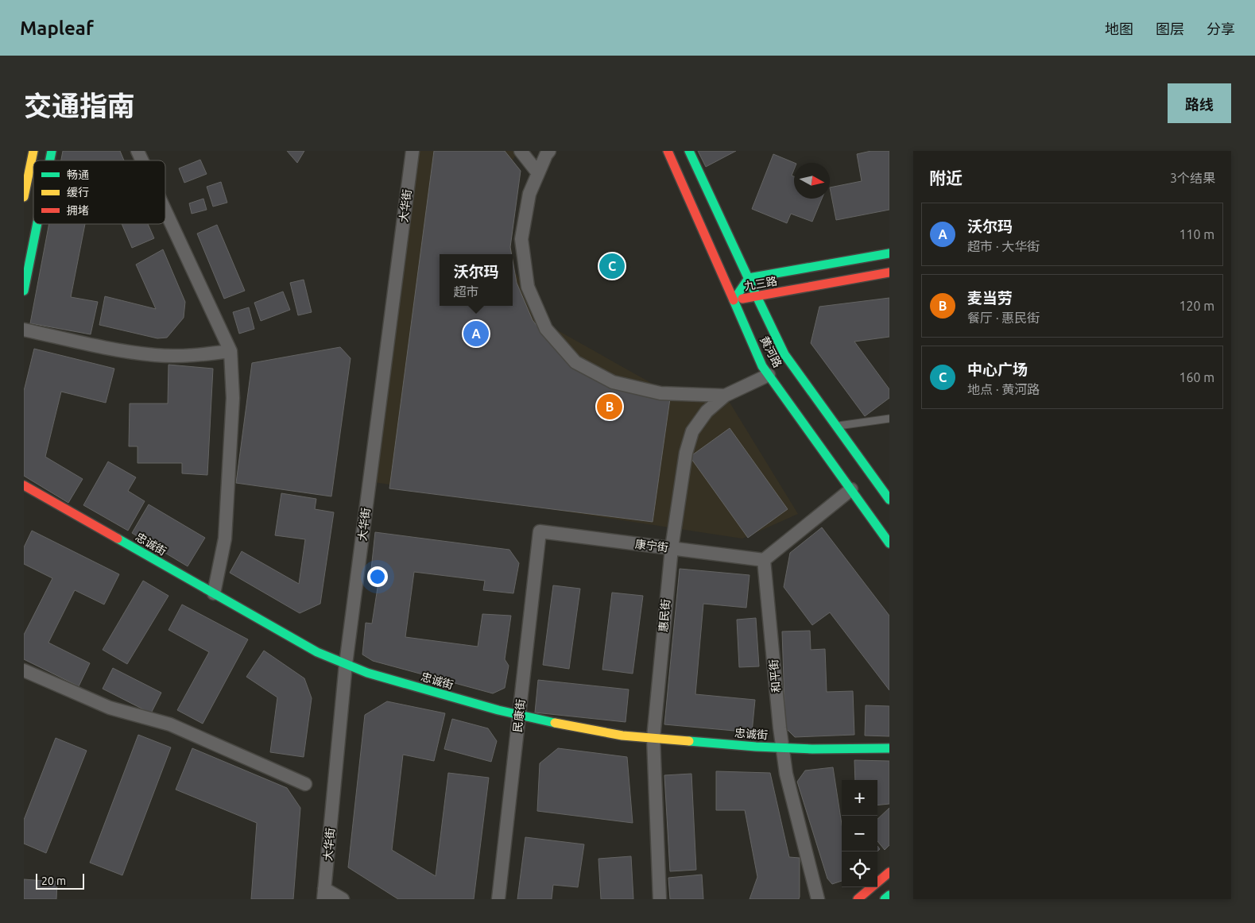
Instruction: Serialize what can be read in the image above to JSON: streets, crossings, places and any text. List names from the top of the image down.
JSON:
{
  "streets": {
    "main road": ["九三路", "黄河路", "忠诚街"],
    "street": [
      "大华街",
      "康宁街",
      "惠民街",
      "和平街",
      "民康街"
    ]
  },
  "crossings": [
    ["大华街", "忠诚街"],
    ["九三路", "黄河路"],
    ["黄河路", "惠民街"],
    ["忠诚街", "惠民街"],
    ["忠诚街", "和平街"],
    ["忠诚街", "民康街"],
    ["康宁街", "惠民街"],
    ["康宁街", "和平街"],
    ["康宁街", "民康街"]
  ],
  "legend": ["畅通", "缓行", "拥堵"],
  "scale_bar": "20 m",
  "north": "right",
  "page": {
    "header": "Mapleaf",
    "nav": ["地图", "图层", "分享"],
    "title": "交通指南",
    "buttons": "路线",
    "heading": ["附近", "3个结果"],
    "list": [
      {
        "mark": "A",
        "name": "沃尔玛",
        "note": "超市 · 大华街",
        "value": "110 m"
      },
      {
        "mark": "B",
        "name": "麦当劳",
        "note": "餐厅 · 惠民街",
        "value": "120 m"
      },
      {
        "mark": "C",
        "name": "中心广场",
        "note": "地点 · 黄河路",
        "value": "160 m"
      }
    ],
    "pins": ["C", "A", "B"],
    "popup": ["沃尔玛", "超市"],
    "map_buttons": ["+", "−"],
    "scale": "20 m"
  }
}
